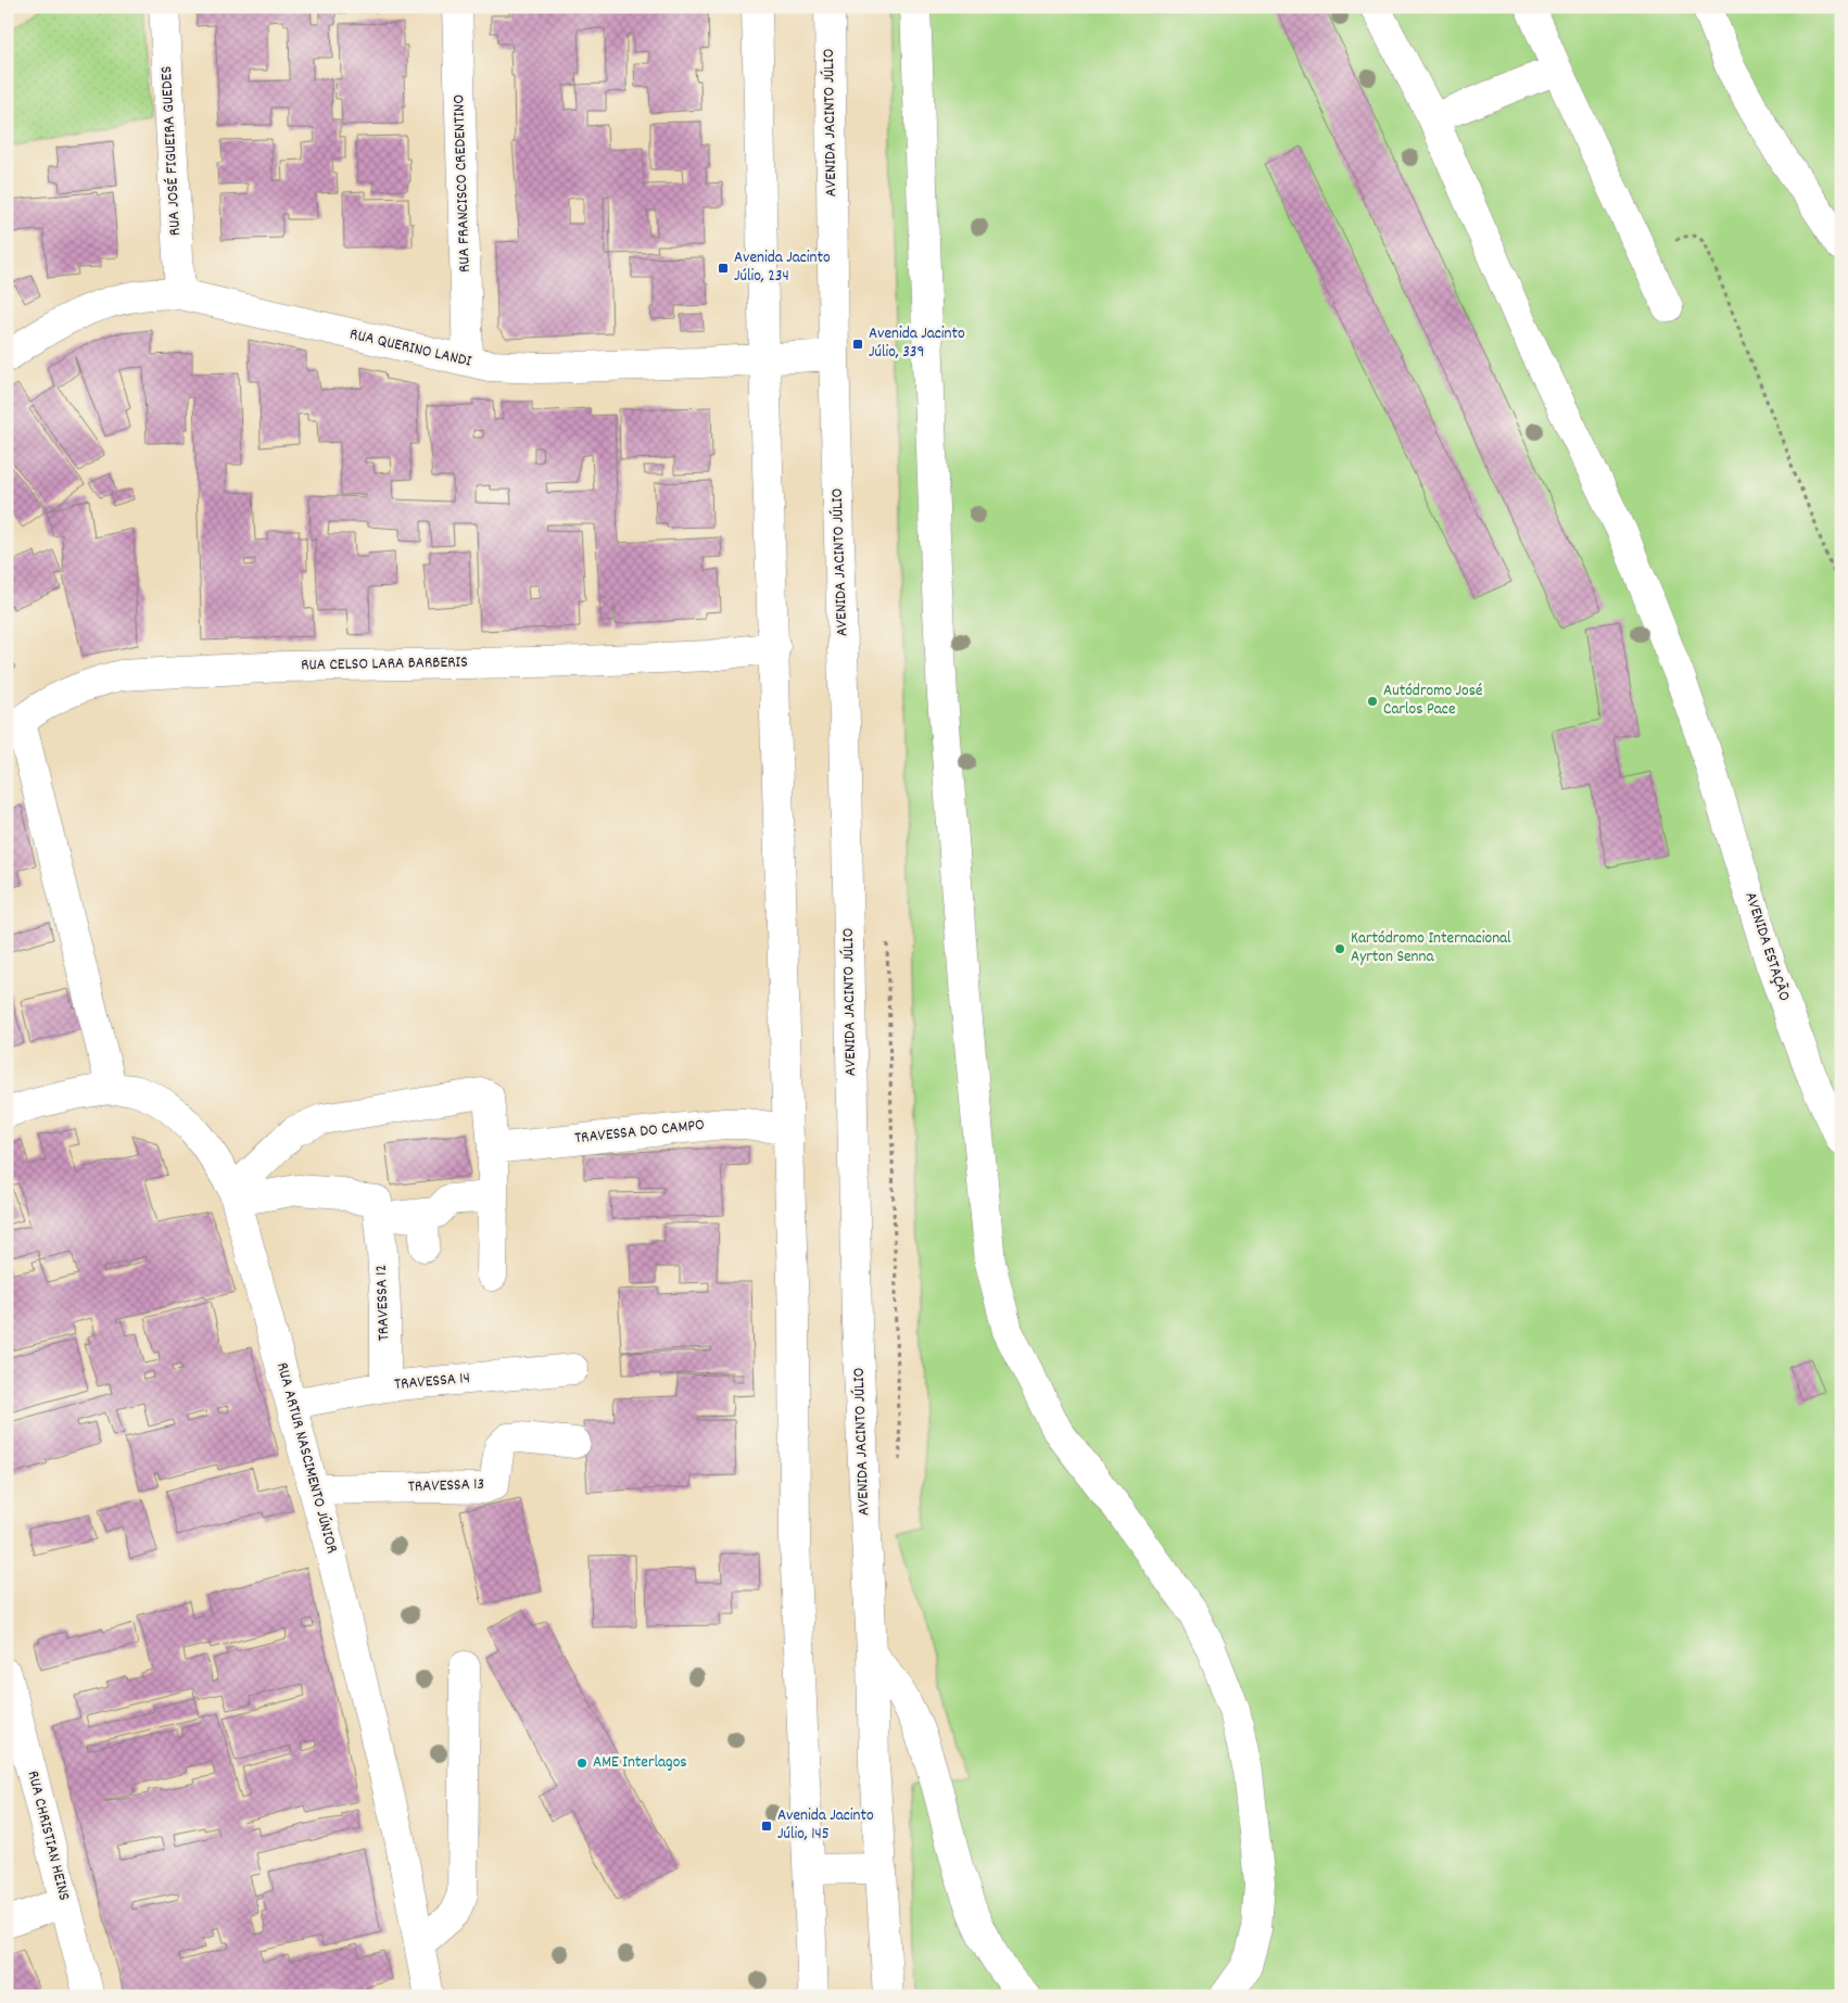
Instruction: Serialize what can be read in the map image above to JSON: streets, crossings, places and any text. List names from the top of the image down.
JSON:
{
  "streets": {
    "street": [
      "AVENIDA JACINTO JÚLIO",
      "RUA JOSÉ FIGUEIRA GUEDES",
      "RUA FRANCISCO CREDENTINO",
      "RUA QUERINO LANDI",
      "RUA CELSO LARA BARBERIS",
      "AVENIDA ESTAÇÃO",
      "TRAVESSA DO CAMPO",
      "TRAVESSA 12",
      "TRAVESSA 14",
      "RUA ARTUR NASCIMENTO JÚNIOR",
      "TRAVESSA 13",
      "RUA CHRISTIAN HEINS"
    ]
  },
  "crossings": [
    ["AVENIDA JACINTO JÚLIO", "RUA QUERINO LANDI"],
    ["RUA JOSÉ FIGUEIRA GUEDES", "RUA QUERINO LANDI"],
    ["RUA FRANCISCO CREDENTINO", "RUA QUERINO LANDI"],
    ["TRAVESSA 12", "TRAVESSA 14"],
    ["TRAVESSA 14", "RUA ARTUR NASCIMENTO JÚNIOR"],
    ["RUA ARTUR NASCIMENTO JÚNIOR", "TRAVESSA 13"]
  ],
  "places": {
    "transit": ["Avenida Jacinto Júlio, 234", "Avenida Jacinto Júlio, 339", "Avenida Jacinto Júlio, 145"],
    "other": ["Autódromo José Carlos Pace", "Kartódromo Internacional Ayrton Senna", "AME Interlagos"]
  }
}
